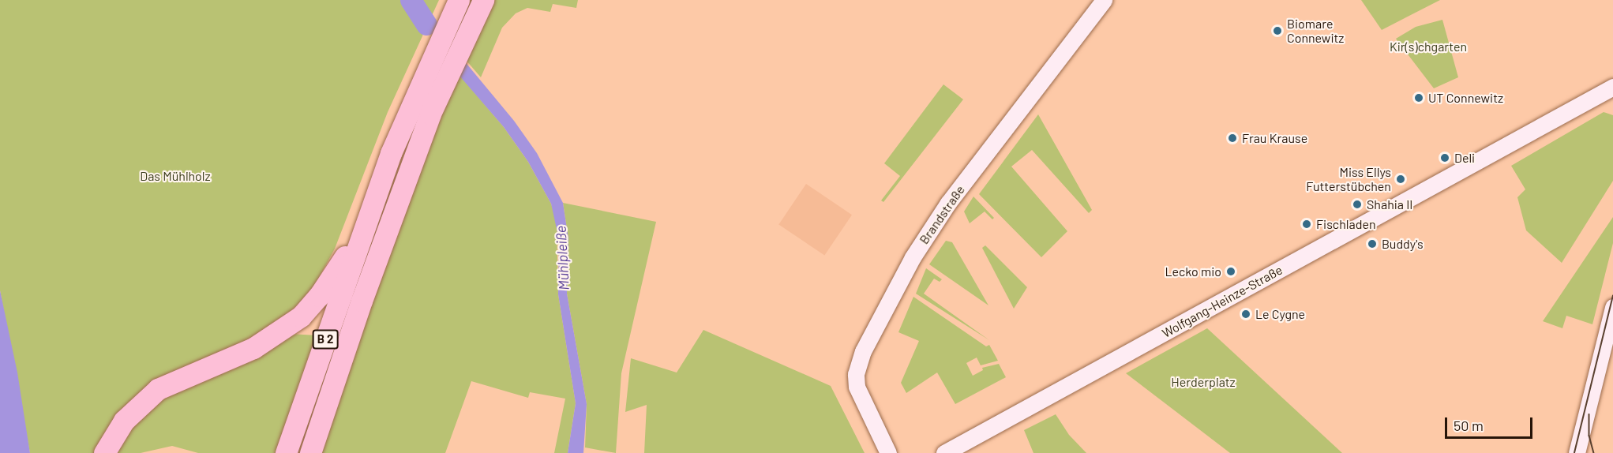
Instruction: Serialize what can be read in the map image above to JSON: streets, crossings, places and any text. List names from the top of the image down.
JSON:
{
  "streets": {
    "highway": ["B 2"],
    "main road": ["Brandstraße", "Wolfgang-Heinze-Straße"]
  },
  "water": ["Mühlpleiße"],
  "parks": ["Kir(s)chgarten", "Das Mühlholz", "Herderplatz"],
  "places": [
    "Biomare Connewitz",
    "UT Connewitz",
    "Frau Krause",
    "Deli",
    "Miss Ellys Futterstübchen",
    "Shahia II",
    "Fischladen",
    "Buddy's",
    "Lecko mio",
    "Le Cygne"
  ],
  "scale_bar": "50 m"
}
